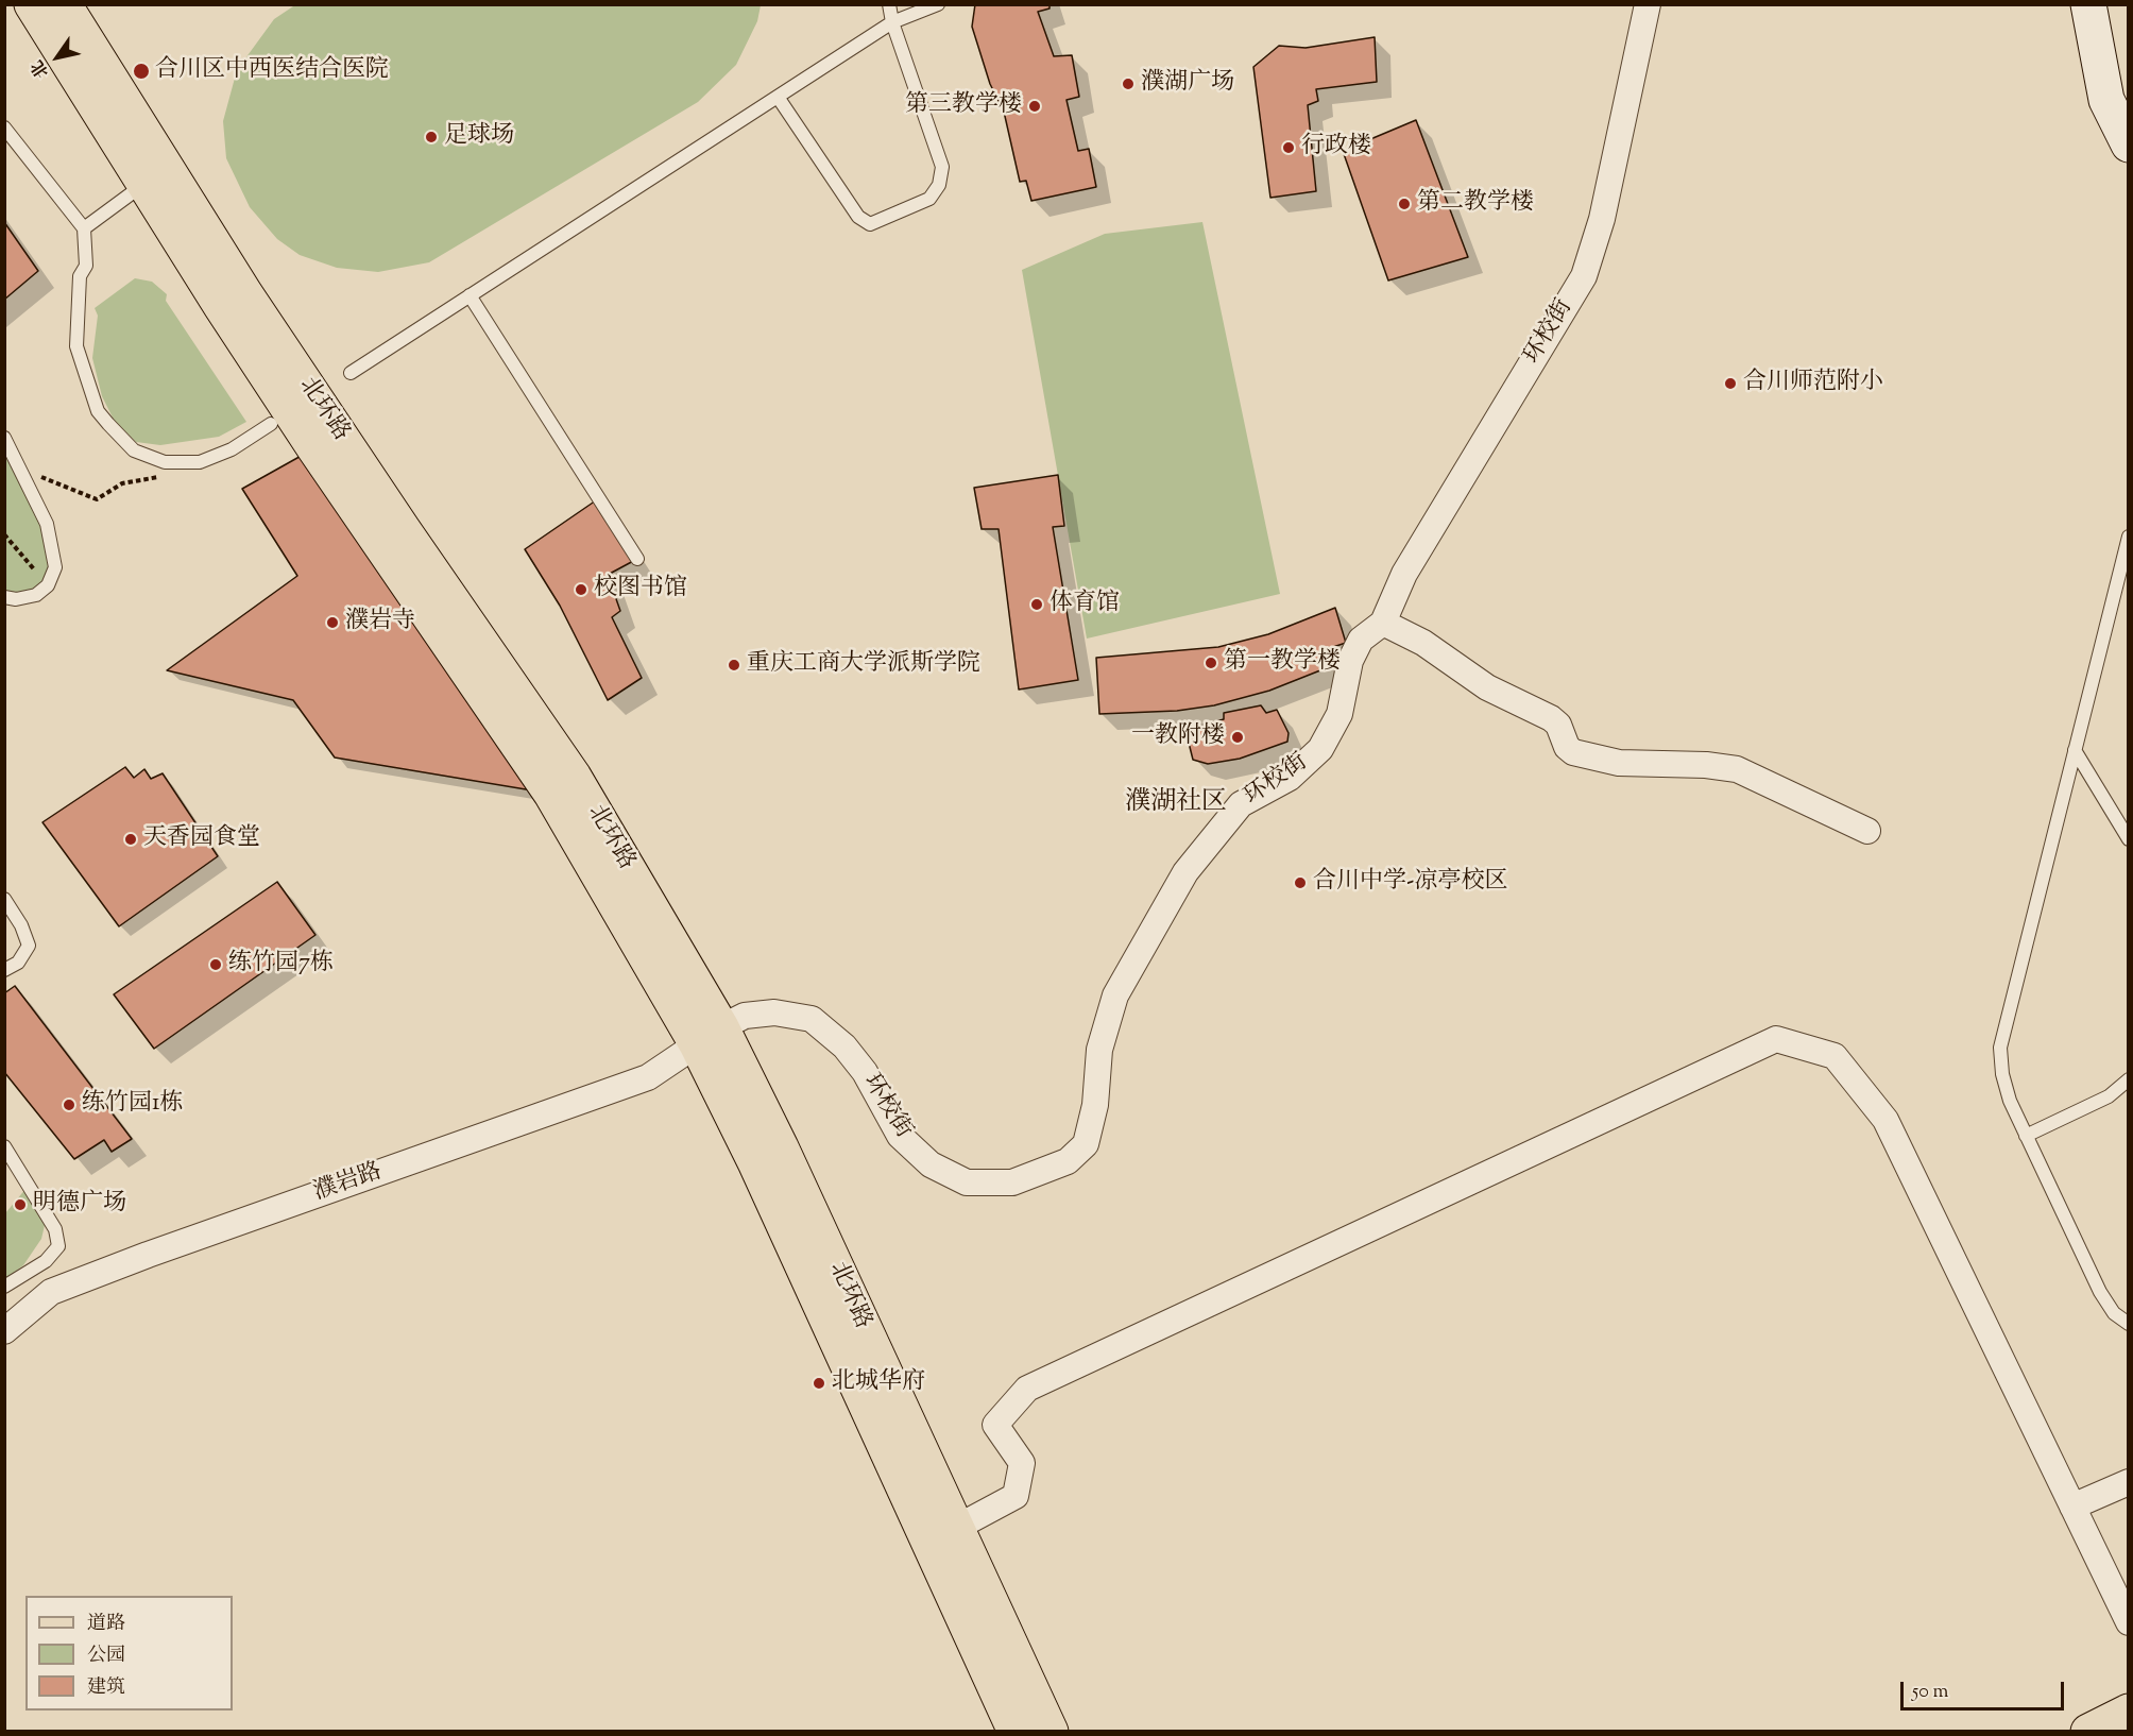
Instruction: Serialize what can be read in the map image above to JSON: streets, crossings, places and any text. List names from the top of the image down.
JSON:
{
  "streets": {
    "main road": ["北环路"],
    "street": ["环校街", "濮岩路"]
  },
  "crossings": [
    ["环校街", "北环路"],
    ["环校街", "濮岩路"],
    ["北环路", "濮岩路"]
  ],
  "districts": ["濮湖社区"],
  "places": [
    "合川区中西医结合医院",
    "濮湖广场",
    "第三教学楼",
    "足球场",
    "行政楼",
    "第二教学楼",
    "合川师范附小",
    "校图书馆",
    "体育馆",
    "濮岩寺",
    "第一教学楼",
    "重庆工商大学派斯学院",
    "一教附楼",
    "天香园食堂",
    "合川中学-凉亭校区",
    "练竹园7栋",
    "练竹园1栋",
    "明德广场",
    "北城华府"
  ],
  "legend": ["道路", "公园", "建筑"],
  "scale_bar": "50 m",
  "north": "bottom left"
}
